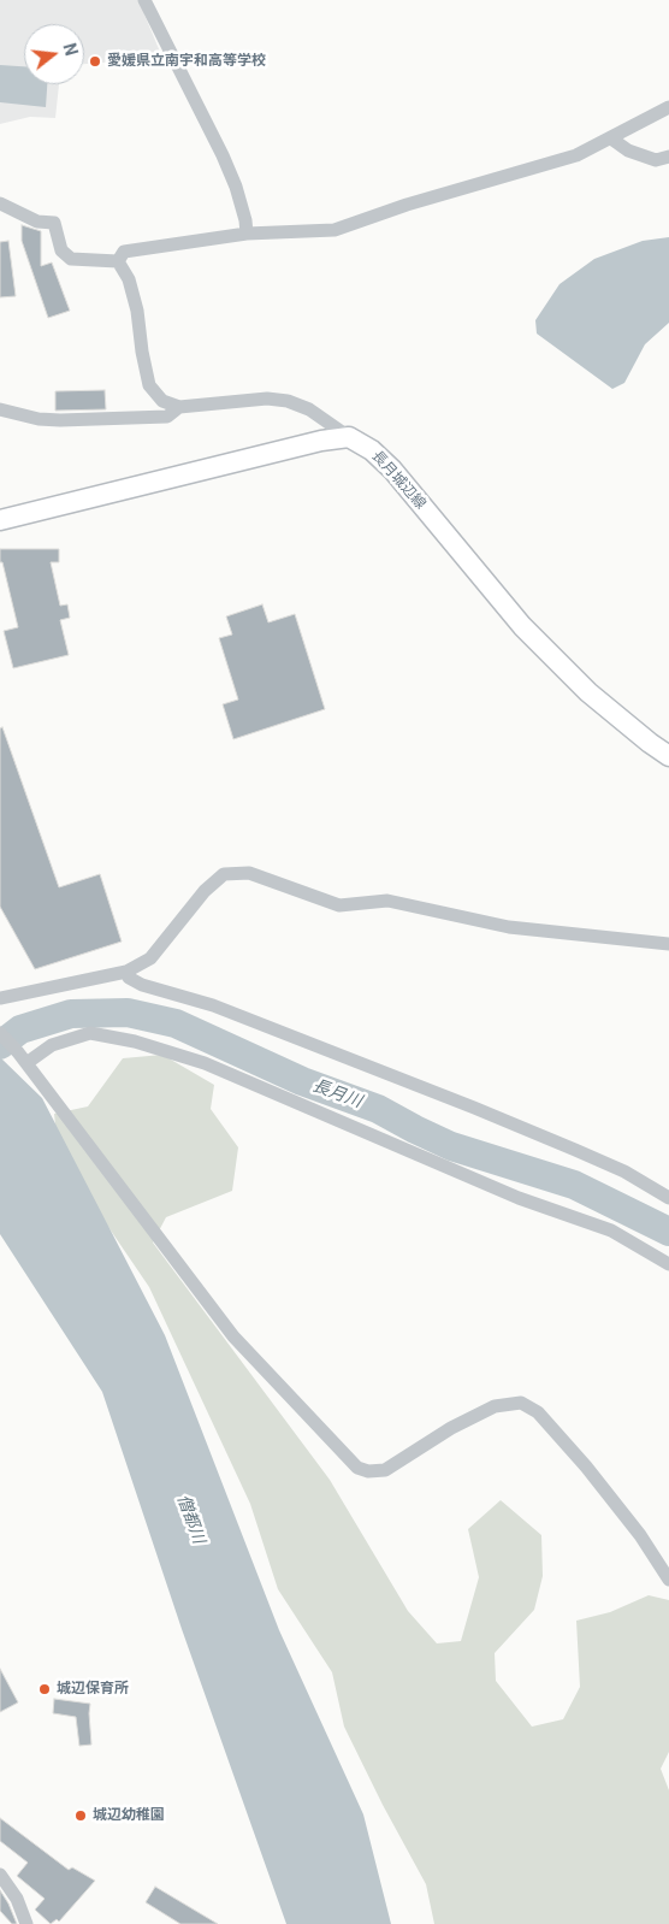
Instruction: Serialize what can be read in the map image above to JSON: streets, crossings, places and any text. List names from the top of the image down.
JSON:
{
  "streets": {
    "main road": ["長月城辺線"]
  },
  "water": ["長月川", "僧都川"],
  "places": ["愛媛県立南宇和高等学校", "城辺保育所", "城辺幼稚園"],
  "north": "right"
}
